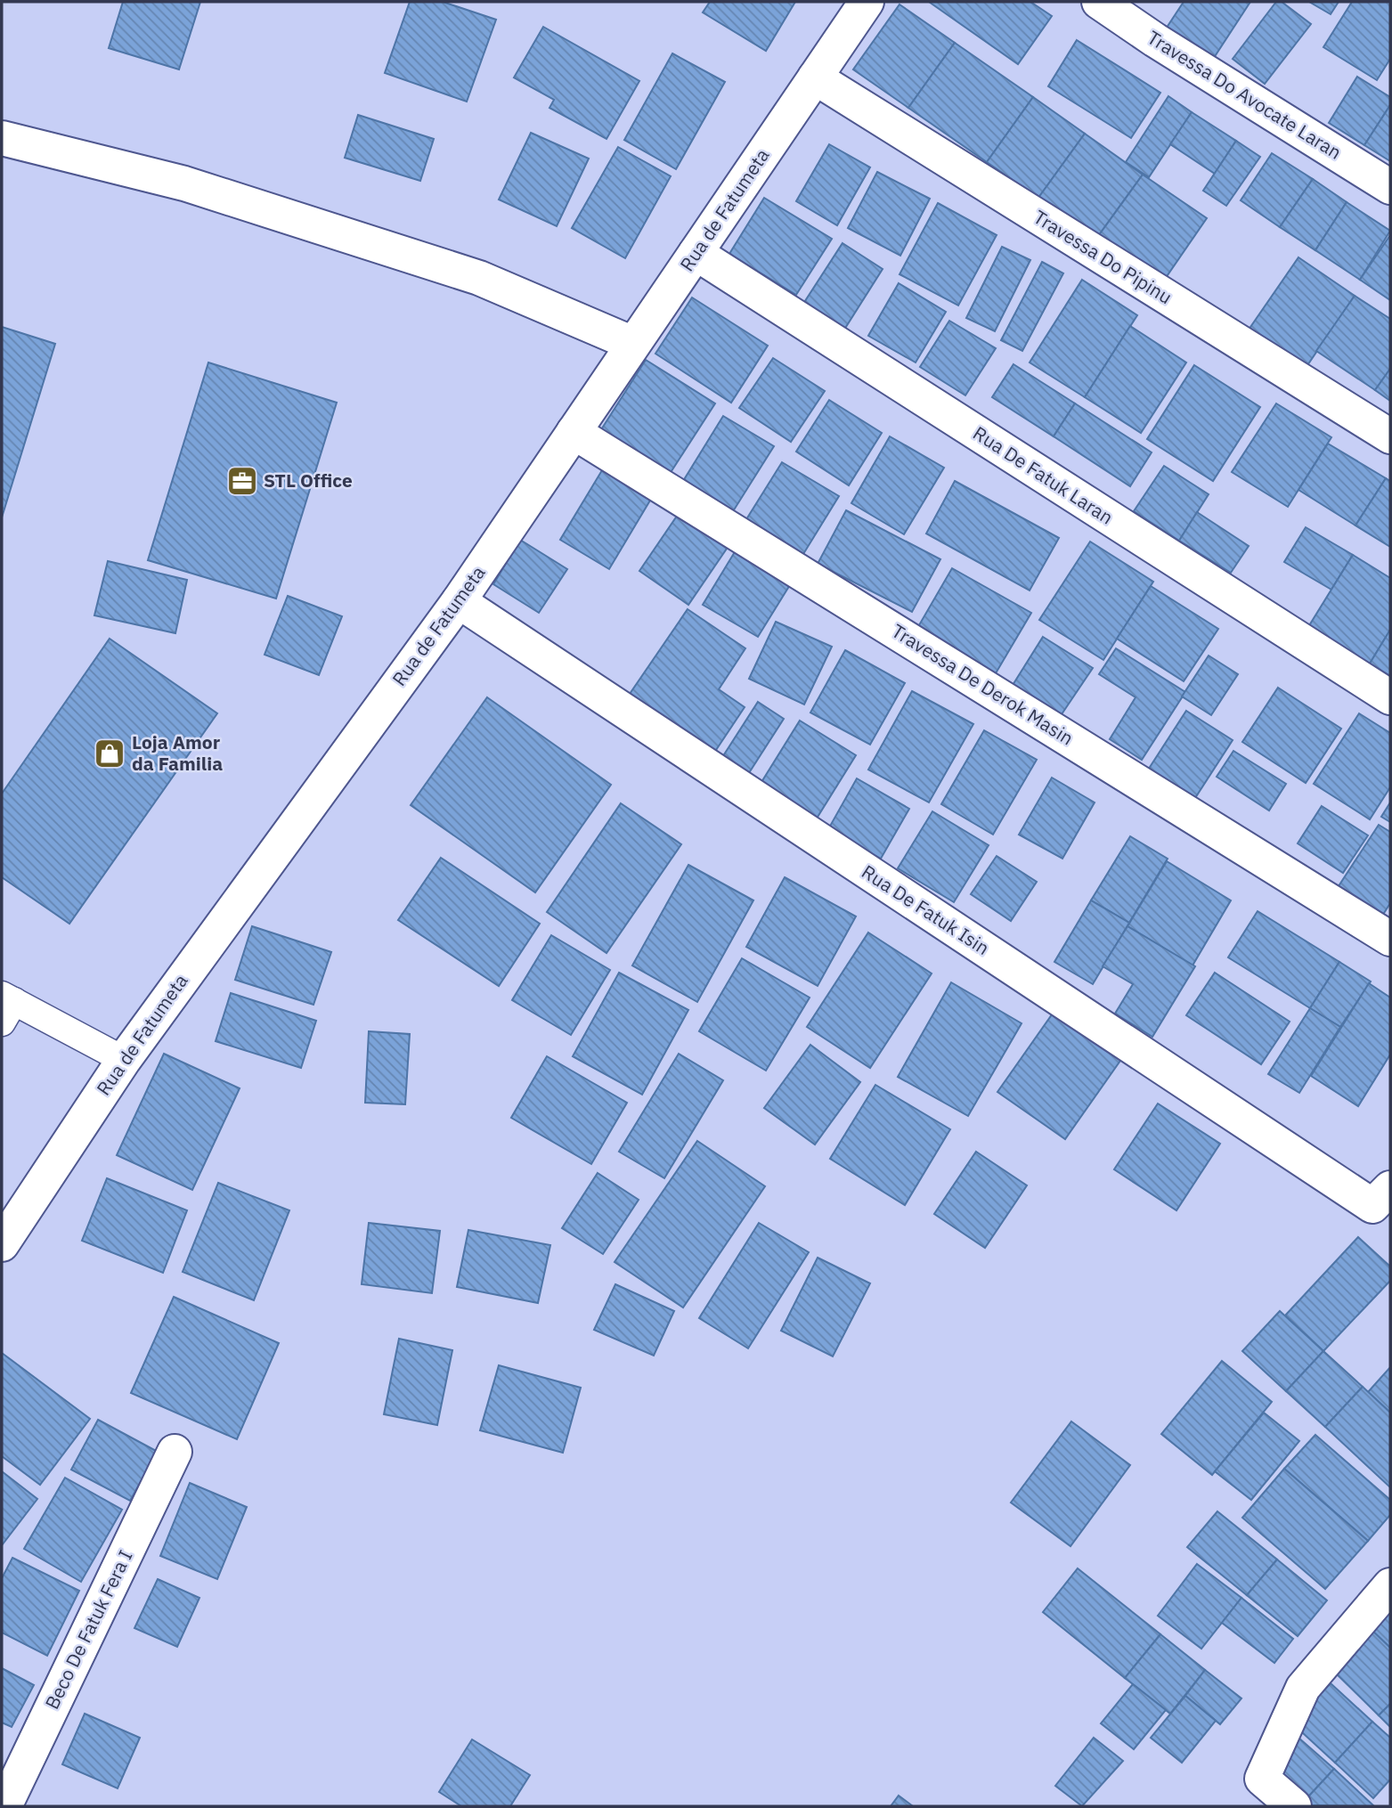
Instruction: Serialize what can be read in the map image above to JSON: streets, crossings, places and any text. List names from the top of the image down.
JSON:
{
  "streets": {
    "street": [
      "Travessa Do Avocate Laran",
      "Rua de Fatumeta",
      "Travessa Do Pipinu",
      "Rua De Fatuk Laran",
      "Travessa De Derok Masin",
      "Rua De Fatuk Isin",
      "Beco De Fatuk Fera I"
    ]
  },
  "crossings": [
    ["Rua de Fatumeta", "Travessa Do Pipinu"],
    ["Rua de Fatumeta", "Rua De Fatuk Laran"],
    ["Rua de Fatumeta", "Travessa De Derok Masin"],
    ["Rua de Fatumeta", "Rua De Fatuk Isin"]
  ],
  "places": {
    "office": ["STL Office"],
    "shop": ["Loja Amor da Familia"]
  }
}
